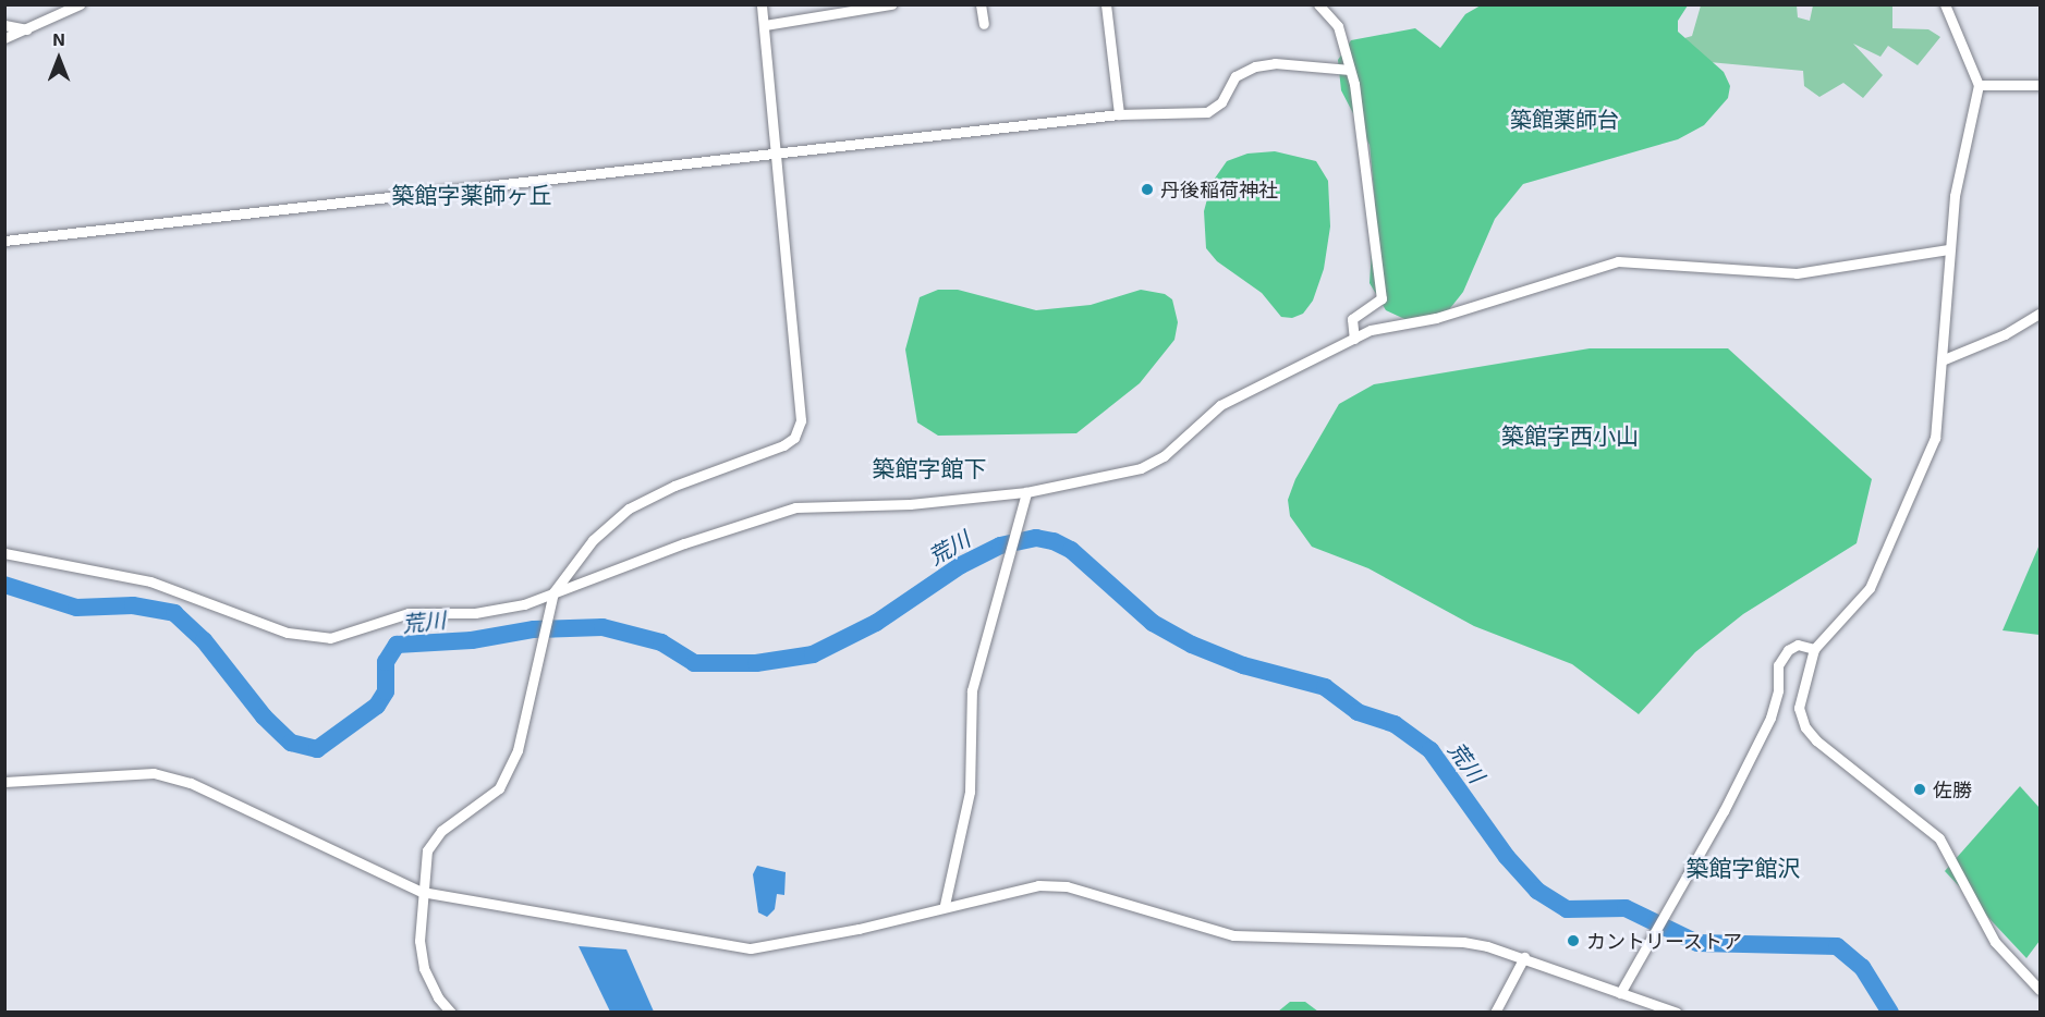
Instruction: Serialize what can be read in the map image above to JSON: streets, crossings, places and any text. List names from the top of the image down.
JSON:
{
  "districts": [
    "築館薬師台",
    "築館字薬師ヶ丘",
    "築館字西小山",
    "築館字館下",
    "築館字館沢"
  ],
  "water": ["荒川"],
  "places": ["丹後稲荷神社", "佐勝", "カントリーストア"],
  "north": "top"
}
